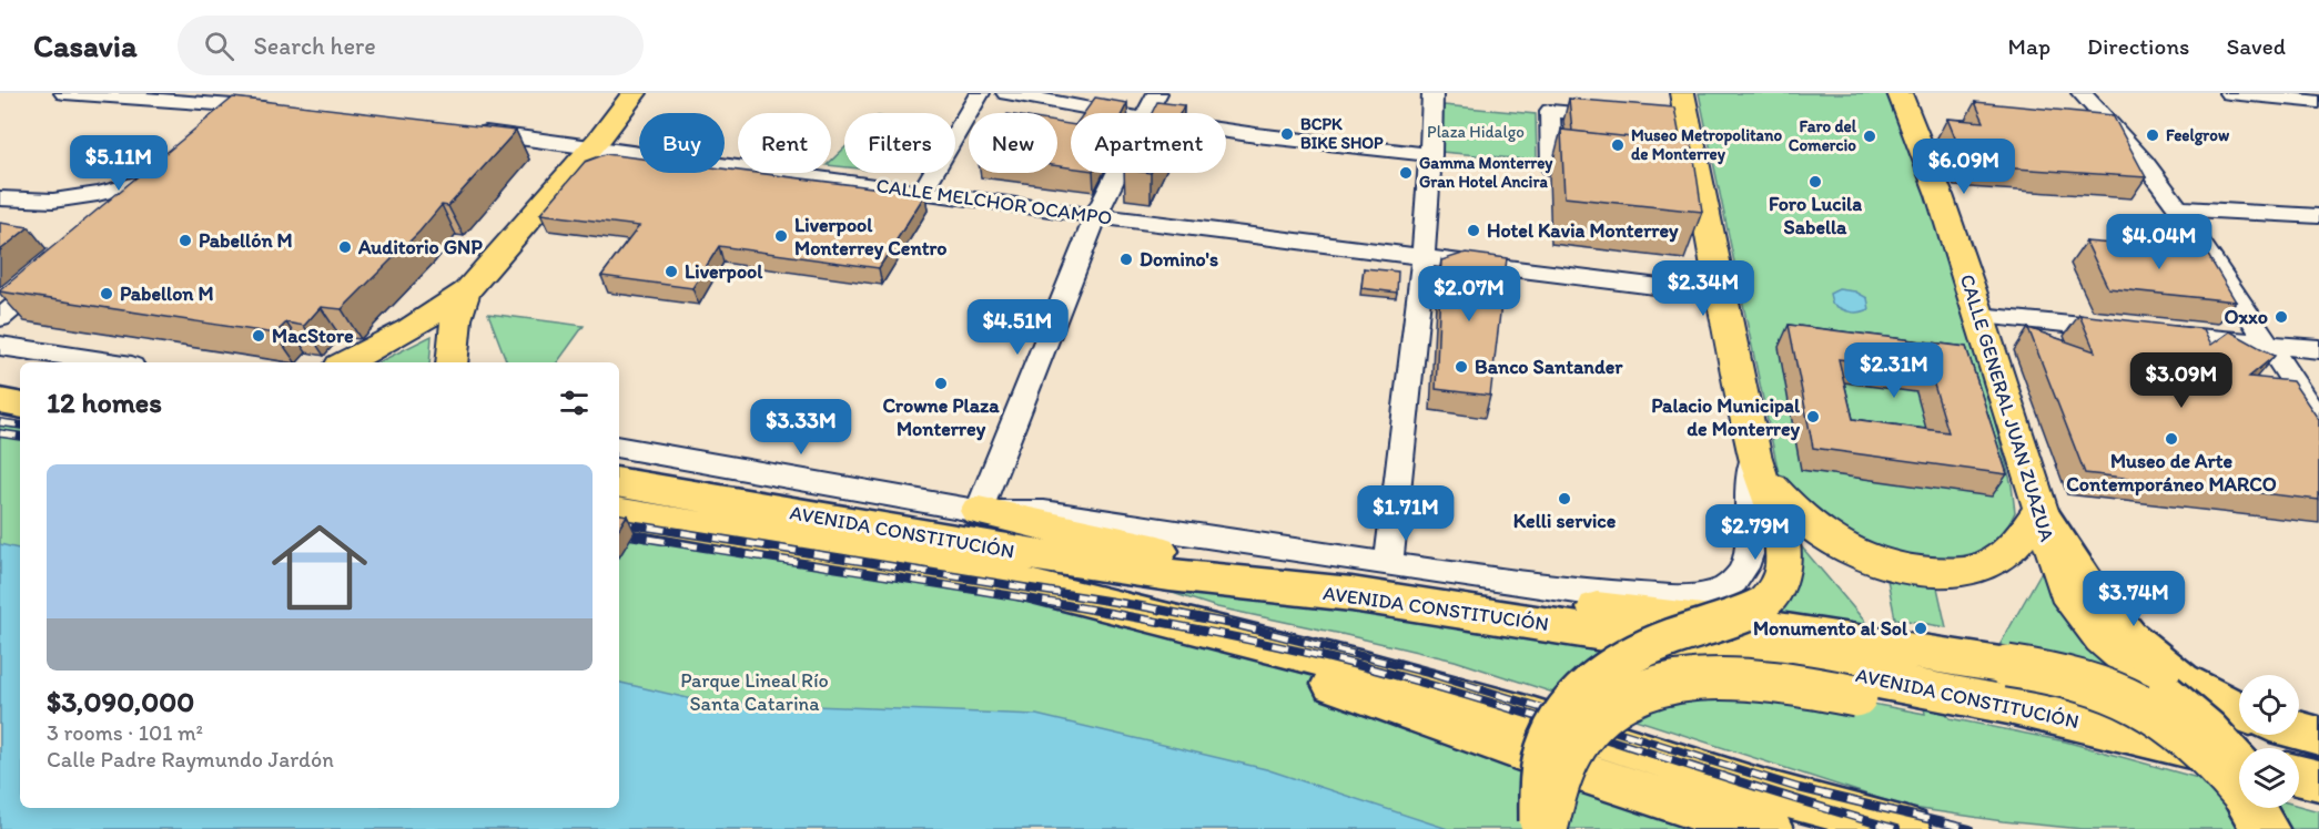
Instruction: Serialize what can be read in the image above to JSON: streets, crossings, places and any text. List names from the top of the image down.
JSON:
{
  "streets": {
    "highway": ["AVENIDA CONSTITUCIÓN"],
    "main road": ["CALLE GENERAL JUAN ZUAZUA"],
    "street": ["CALLE MELCHOR OCAMPO"]
  },
  "parks": ["Plaza Hidalgo", "Parque Lineal Río Santa Catarina"],
  "places": [
    "BCPK BIKE SHOP",
    "Feelgrow",
    "Faro del Comercio",
    "Museo Metropolitano de Monterrey",
    "Gamma Monterrey Gran Hotel Ancira",
    "Foro Lucila Sabella",
    "Hotel Kavia Monterrey",
    "Liverpool Monterrey Centro",
    "Pabellón M",
    "Auditorio GNP",
    "Domino's",
    "Liverpool",
    "Pabellon M",
    "Oxxo",
    "MacStore",
    "Banco Santander",
    "Crowne Plaza Monterrey",
    "Palacio Municipal de Monterrey",
    "Museo de Arte Contemporáneo MARCO",
    "Kelli service",
    "Monumento al Sol"
  ],
  "page": {
    "header": "Casavia",
    "search": "Search here",
    "nav": ["Map", "Directions", "Saved"],
    "chip": [
      "Buy",
      "Rent",
      "Filters",
      "New",
      "Apartment"
    ],
    "price": [
      "$5.11M",
      "$6.09M",
      "$4.04M",
      "$2.34M",
      "$2.07M",
      "$4.51M",
      "$2.31M",
      "$3.09M",
      "$3.33M",
      "$1.71M",
      "$2.79M",
      "$3.74M"
    ],
    "heading": "12 homes",
    "list": [
      {
        "name": "$3,090,000",
        "note": "3 rooms · 101 m² · Calle Padre Raymundo Jardón"
      }
    ]
  }
}
